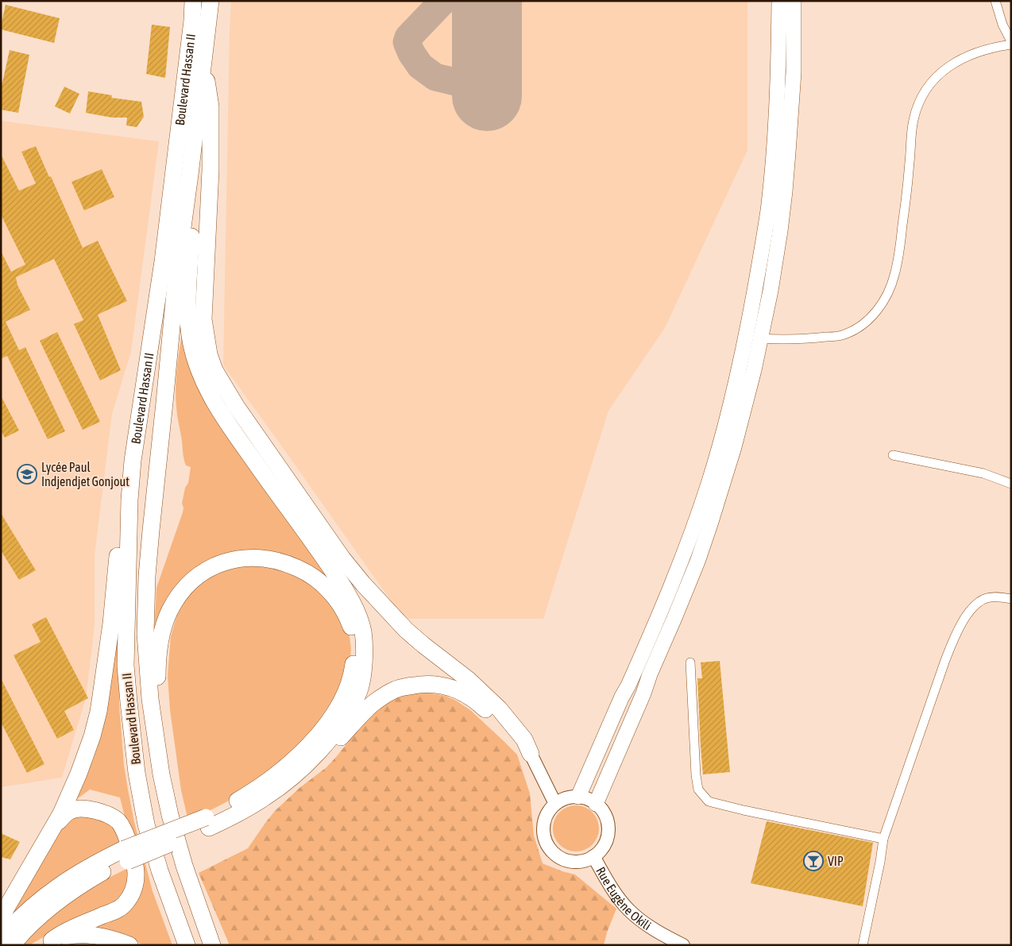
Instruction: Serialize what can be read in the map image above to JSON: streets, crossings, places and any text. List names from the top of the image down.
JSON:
{
  "streets": {
    "highway": ["Boulevard Hassan II"],
    "main road": ["Rue Eugène Okili"]
  },
  "places": {
    "school or university": ["Lycée Paul Indjendjet Gonjout"],
    "bar": ["VIP"]
  }
}
